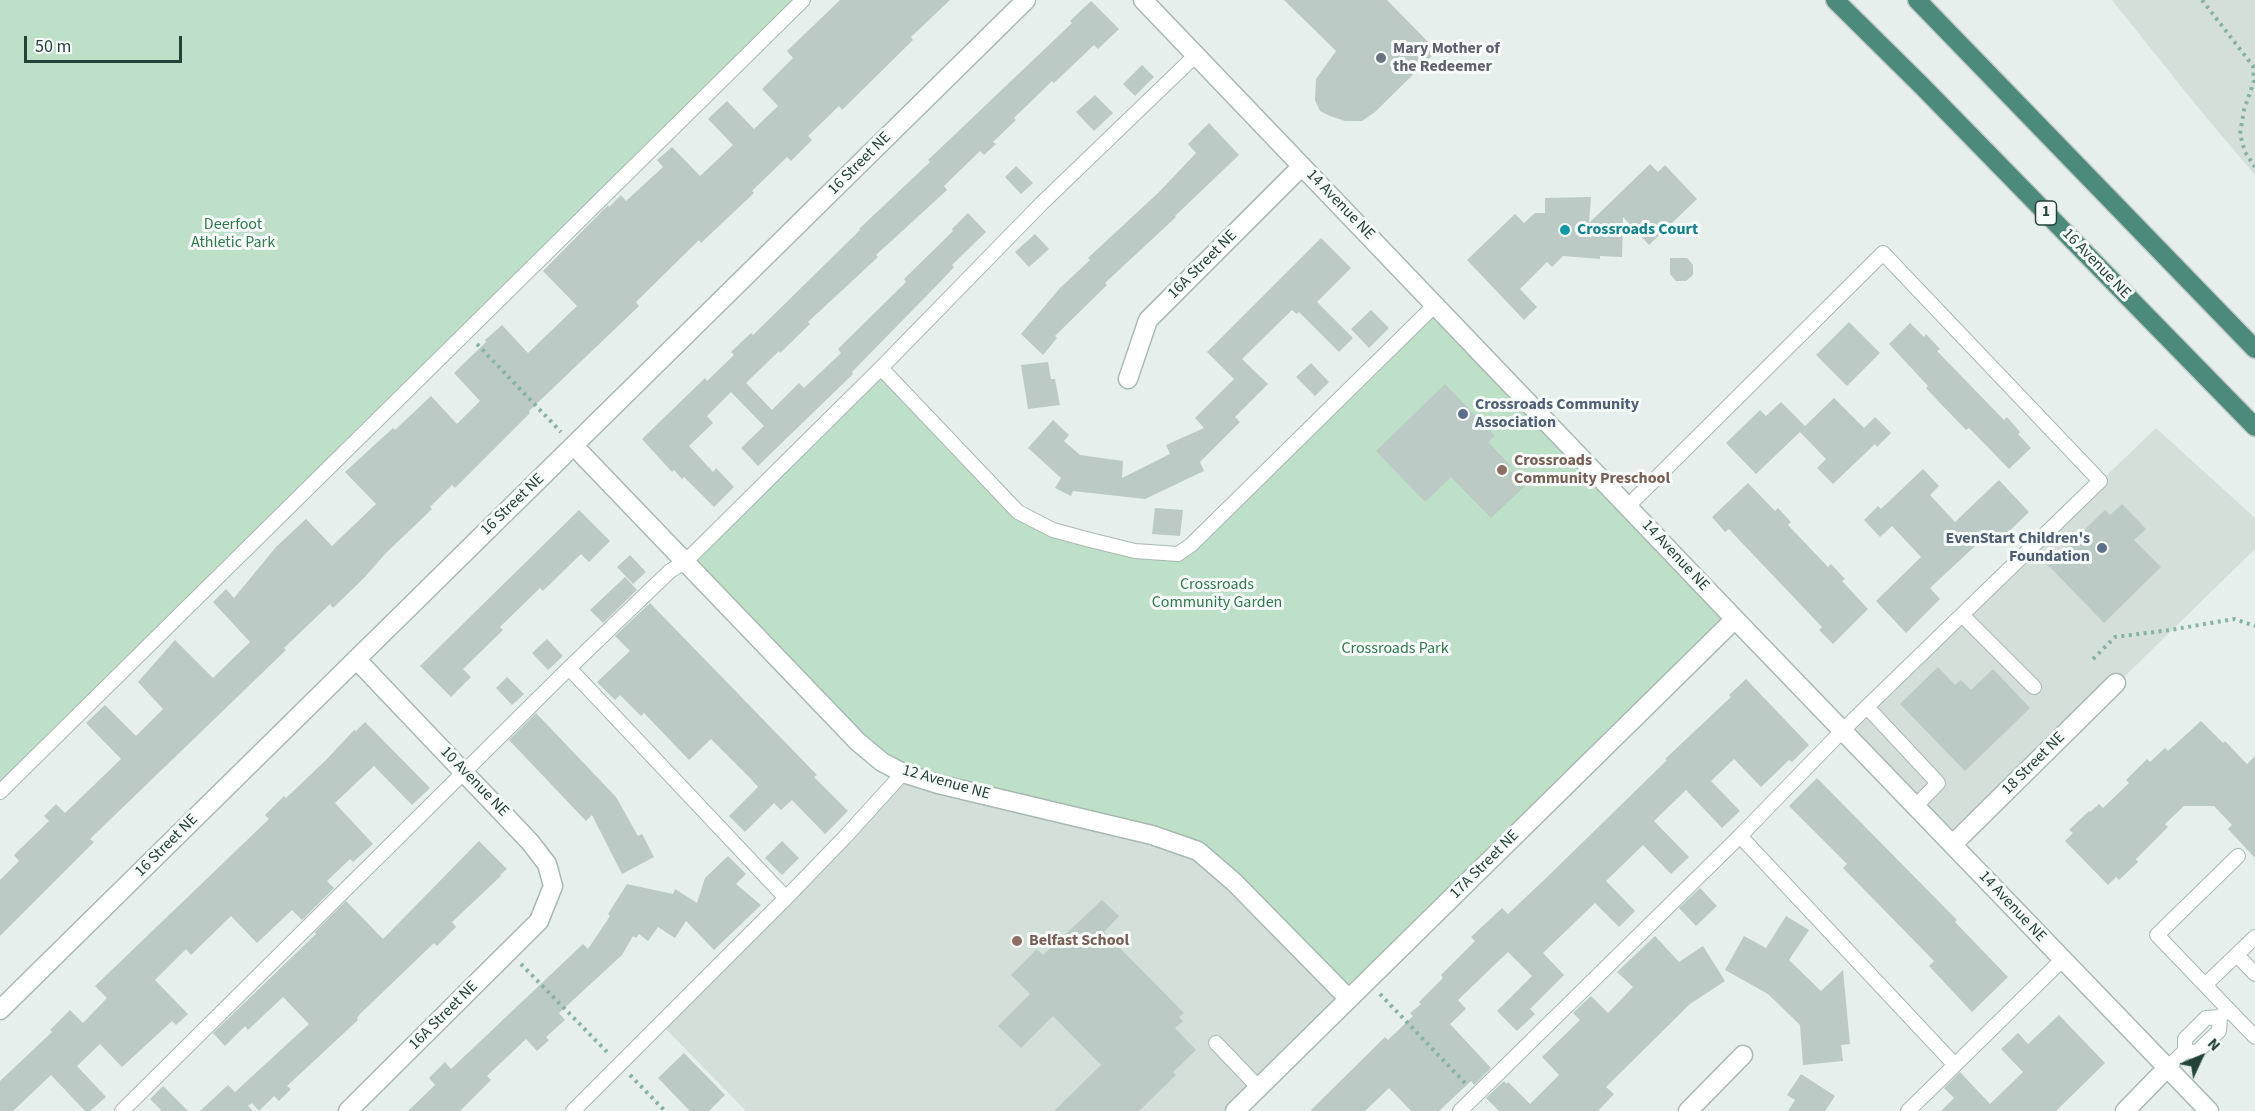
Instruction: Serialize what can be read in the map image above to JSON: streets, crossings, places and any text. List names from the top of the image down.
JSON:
{
  "streets": {
    "highway": ["1", "16 Avenue NE"],
    "street": [
      "16 Street NE",
      "14 Avenue NE",
      "16A Street NE",
      "18 Street NE",
      "10 Avenue NE",
      "12 Avenue NE",
      "17A Street NE"
    ]
  },
  "crossings": [
    ["16 Street NE", "10 Avenue NE"],
    ["16 Street NE", "12 Avenue NE"],
    ["14 Avenue NE", "16A Street NE"],
    ["14 Avenue NE", "18 Street NE"],
    ["14 Avenue NE", "17A Street NE"],
    ["16A Street NE", "10 Avenue NE"],
    ["12 Avenue NE", "17A Street NE"]
  ],
  "parks": ["Deerfoot Athletic Park", "Crossroads Community Garden", "Crossroads Park"],
  "places": [
    "Mary Mother of the Redeemer",
    "Crossroads Court",
    "Crossroads Community Association",
    "Crossroads Community Preschool",
    "EvenStart Children's Foundation",
    "Belfast School"
  ],
  "scale_bar": "50 m",
  "north": "top right"
}
